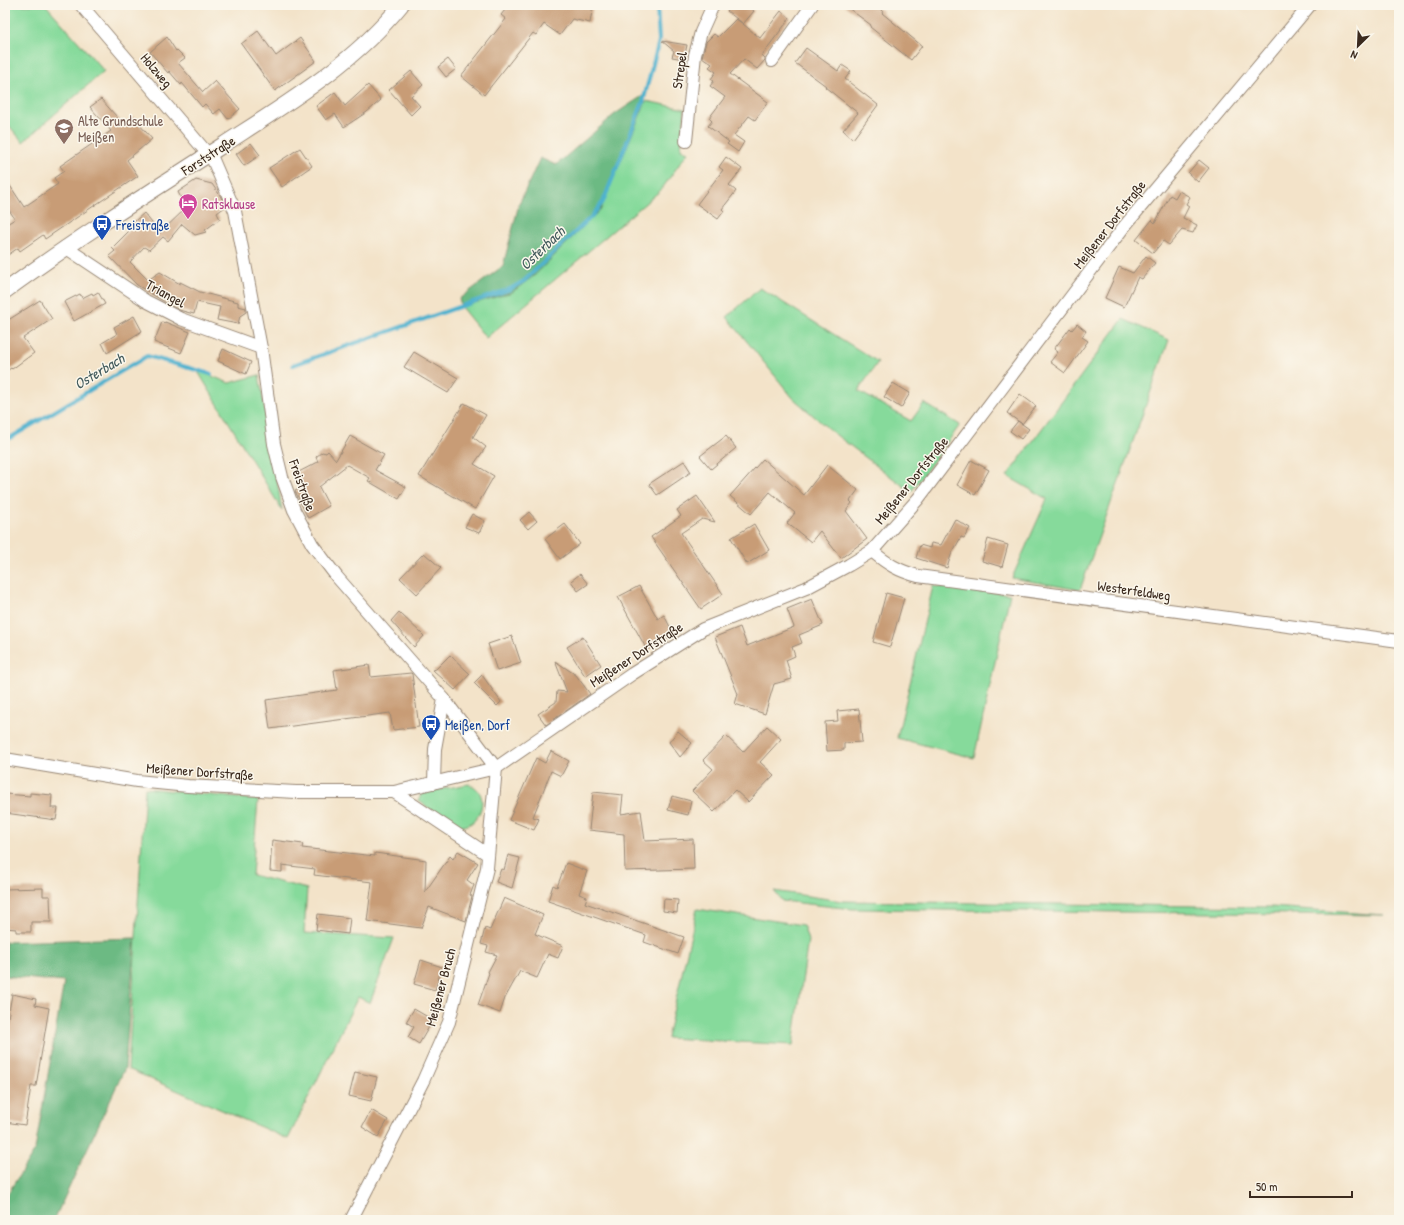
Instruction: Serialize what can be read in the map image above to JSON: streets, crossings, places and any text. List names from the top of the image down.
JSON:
{
  "streets": {
    "street": [
      "Holzweg",
      "Strepel",
      "Forststraße",
      "Meißener Dorfstraße",
      "Triangel",
      "Freistraße",
      "Westerfeldweg",
      "Meißener Bruch"
    ]
  },
  "crossings": [
    ["Holzweg", "Forststraße"],
    ["Holzweg", "Freistraße"],
    ["Forststraße", "Triangel"],
    ["Forststraße", "Freistraße"],
    ["Meißener Dorfstraße", "Freistraße"],
    ["Meißener Dorfstraße", "Westerfeldweg"],
    ["Meißener Dorfstraße", "Meißener Bruch"],
    ["Triangel", "Freistraße"],
    ["Freistraße", "Meißener Bruch"]
  ],
  "water": ["Osterbach"],
  "places": {
    "school or university": ["Alte Grundschule Meißen"],
    "hotel": ["Ratsklause"],
    "bus stop": ["Freistraße", "Meißen, Dorf"]
  },
  "scale_bar": "50 m",
  "north": "bottom left"
}
